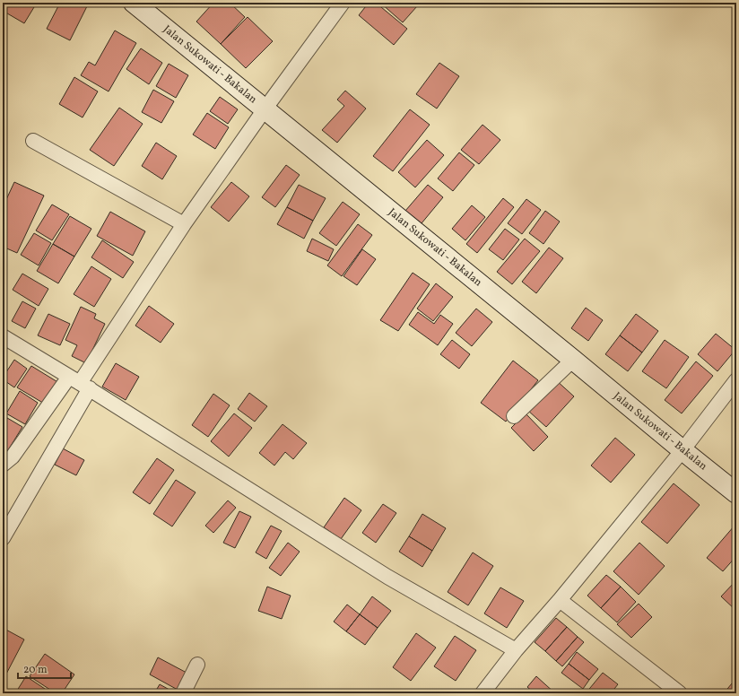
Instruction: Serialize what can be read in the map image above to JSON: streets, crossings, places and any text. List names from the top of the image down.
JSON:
{
  "streets": {
    "street": ["Jalan Sukowati - Bakalan"]
  },
  "scale_bar": "20 m"
}
